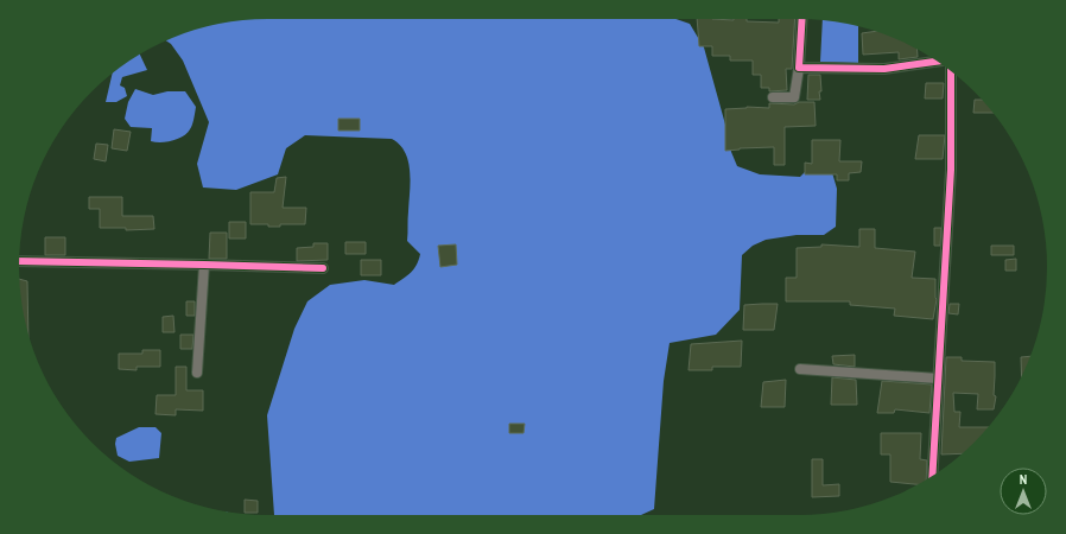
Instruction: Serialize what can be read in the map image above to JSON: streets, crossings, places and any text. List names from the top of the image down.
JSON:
{
  "north": "top"
}
